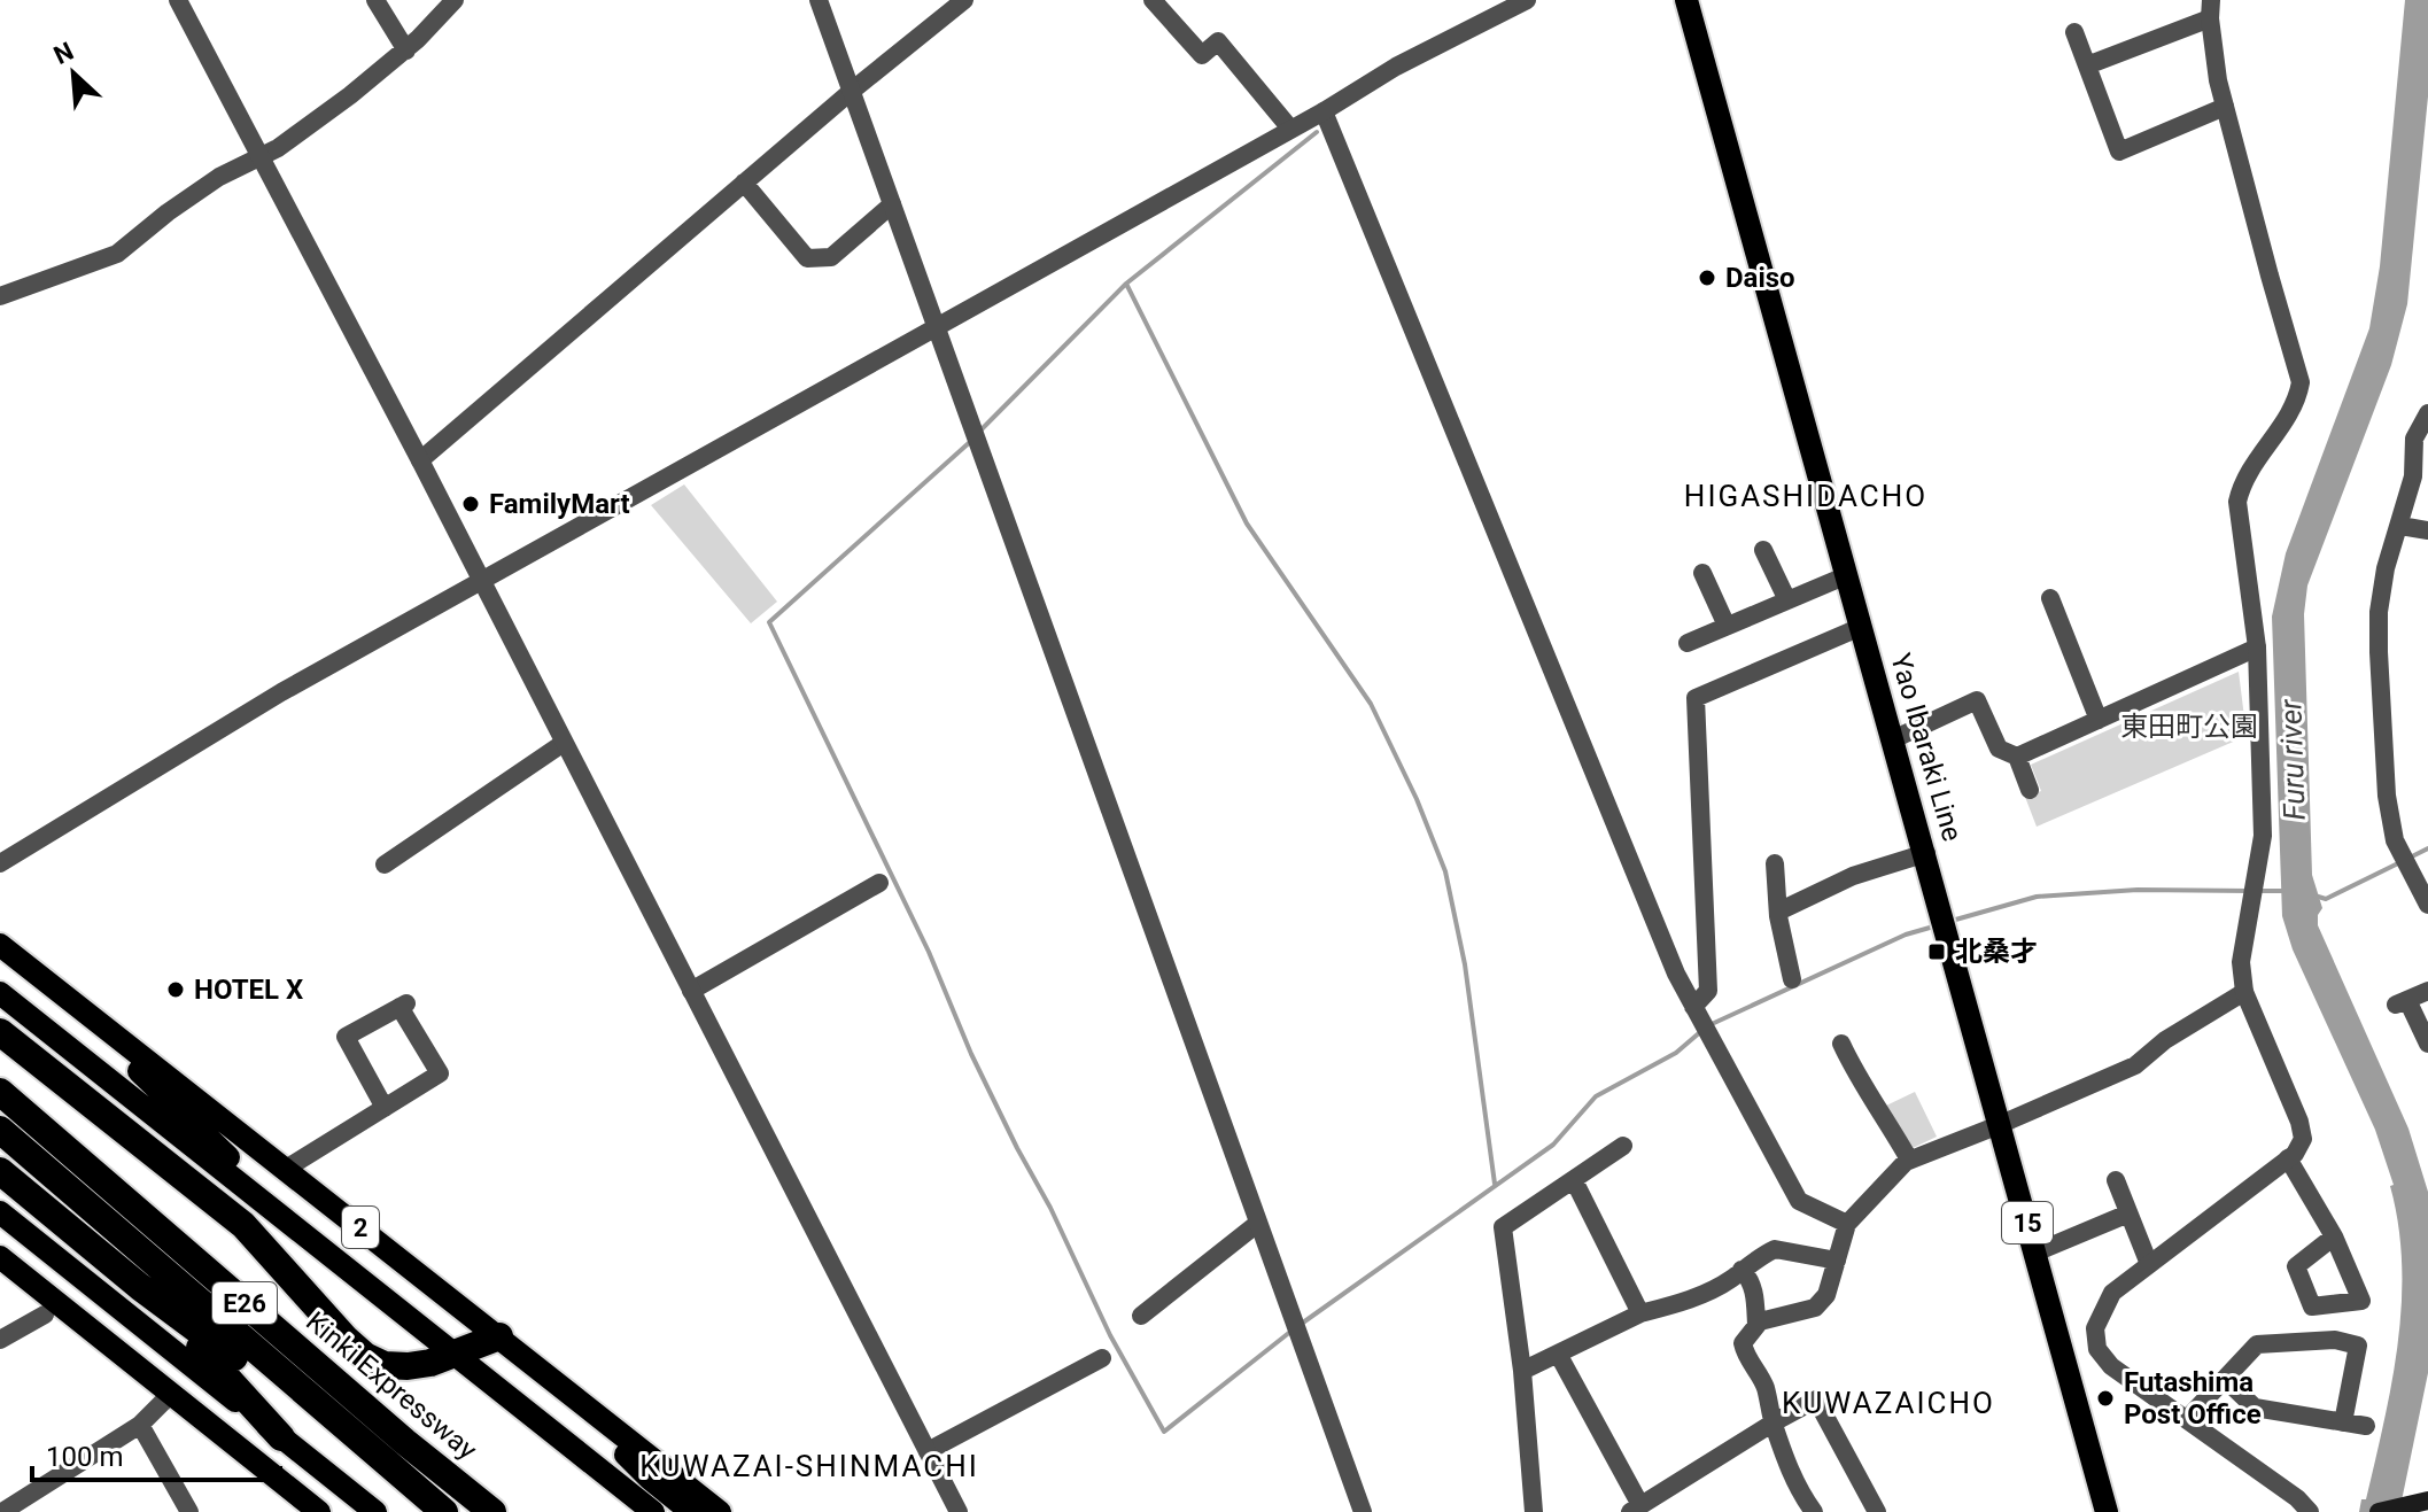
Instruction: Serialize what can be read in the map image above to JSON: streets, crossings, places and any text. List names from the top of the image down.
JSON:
{
  "streets": {
    "highway": ["E26", "Kinki Expressway"],
    "main road": ["Yao Ibaraki Line", "15", "2"]
  },
  "districts": ["HIGASHIDACHO", "KUWAZAICHO", "KUWAZAI-SHINMACHI"],
  "water": ["Furu river"],
  "parks": ["東田町公園"],
  "places": {
    "other": [
      "Daiso",
      "FamilyMart",
      "HOTEL X",
      "Futashima Post Office"
    ],
    "transit": ["北桑才"]
  },
  "scale_bar": "100 m",
  "north": "top left"
}
